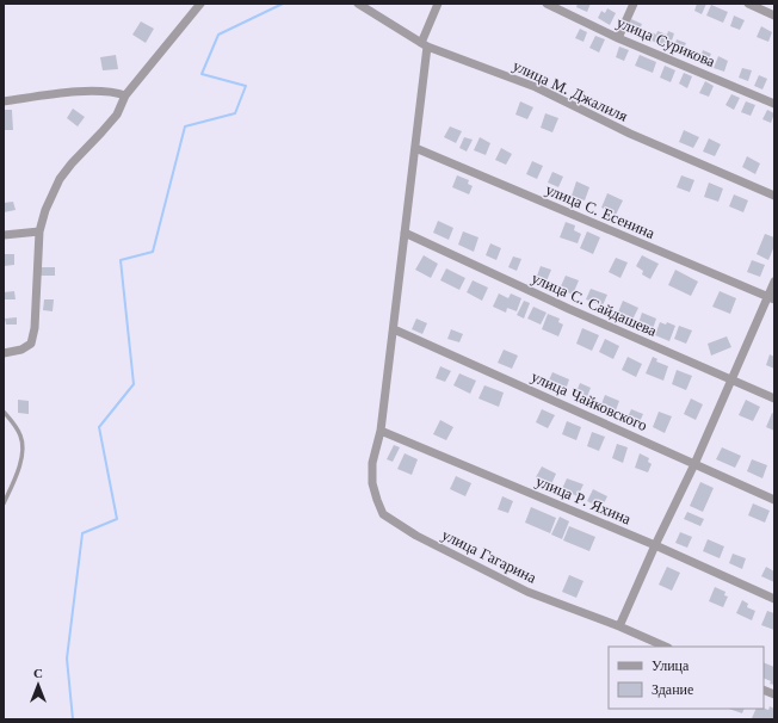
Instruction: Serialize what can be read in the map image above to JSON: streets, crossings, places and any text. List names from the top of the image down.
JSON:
{
  "streets": {
    "street": [
      "улица Сурикова",
      "улица М. Джалиля",
      "улица С. Есенина",
      "улица С. Сайдашева",
      "улица Чайковского",
      "улица Р. Яхина",
      "улица Гагарина"
    ]
  },
  "crossings": [
    ["улица М. Джалиля", "улица Гагарина"],
    ["улица С. Есенина", "улица Гагарина"],
    ["улица С. Сайдашева", "улица Гагарина"],
    ["улица Чайковского", "улица Гагарина"],
    ["улица Р. Яхина", "улица Гагарина"]
  ],
  "legend": ["Улица", "Здание"],
  "north": "top"
}
